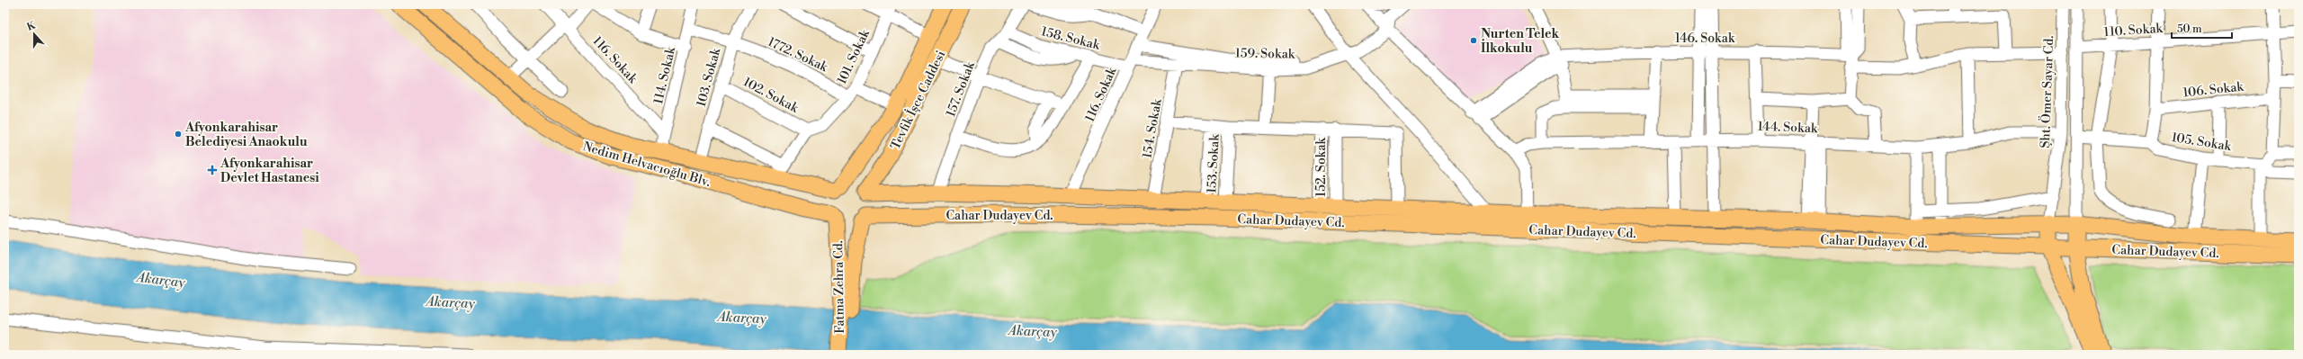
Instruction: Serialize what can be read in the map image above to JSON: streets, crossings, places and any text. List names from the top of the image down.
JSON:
{
  "streets": {
    "main road": [
      "Tevfik İşce Caddesi",
      "Nedim Helvacıoğlu Blv.",
      "Cahar Dudayev Cd.",
      "Fatma Zehra Cd."
    ],
    "street": [
      "110. Sokak",
      "158. Sokak",
      "146. Sokak",
      "159. Sokak",
      "1772. Sokak",
      "101. Sokak",
      "116. Sokak",
      "114. Sokak",
      "103. Sokak",
      "157. Sokak",
      "106. Sokak",
      "Şht. Ömer Sayar Cd.",
      "102. Sokak",
      "144. Sokak",
      "154. Sokak",
      "105. Sokak",
      "153. Sokak",
      "152. Sokak"
    ]
  },
  "crossings": [
    ["158. Sokak", "159. Sokak"],
    ["158. Sokak", "116. Sokak"],
    ["158. Sokak", "157. Sokak"],
    ["159. Sokak", "116. Sokak"],
    ["159. Sokak", "154. Sokak"],
    ["1772. Sokak", "101. Sokak"],
    ["1772. Sokak", "114. Sokak"],
    ["1772. Sokak", "103. Sokak"],
    ["101. Sokak", "102. Sokak"],
    ["116. Sokak", "114. Sokak"],
    ["116. Sokak", "Cahar Dudayev Cd."],
    ["114. Sokak", "Nedim Helvacıoğlu Blv."],
    ["103. Sokak", "102. Sokak"],
    ["103. Sokak", "Nedim Helvacıoğlu Blv."],
    ["157. Sokak", "Cahar Dudayev Cd."],
    ["Şht. Ömer Sayar Cd.", "144. Sokak"],
    ["Şht. Ömer Sayar Cd.", "Cahar Dudayev Cd."],
    ["Tevfik İşce Caddesi", "Nedim Helvacıoğlu Blv."],
    ["Tevfik İşce Caddesi", "Cahar Dudayev Cd."],
    ["Tevfik İşce Caddesi", "Fatma Zehra Cd."],
    ["154. Sokak", "Cahar Dudayev Cd."],
    ["Nedim Helvacıoğlu Blv.", "Cahar Dudayev Cd."],
    ["Nedim Helvacıoğlu Blv.", "Fatma Zehra Cd."],
    ["153. Sokak", "Cahar Dudayev Cd."],
    ["152. Sokak", "Cahar Dudayev Cd."],
    ["Cahar Dudayev Cd.", "Fatma Zehra Cd."]
  ],
  "water": ["Akarçay"],
  "places": {
    "other": ["Nurten Telek İlkokulu", "Afyonkarahisar Belediyesi Anaokulu"],
    "health": ["Afyonkarahisar Devlet Hastanesi"]
  },
  "scale_bar": "50 m",
  "north": "top"
}
